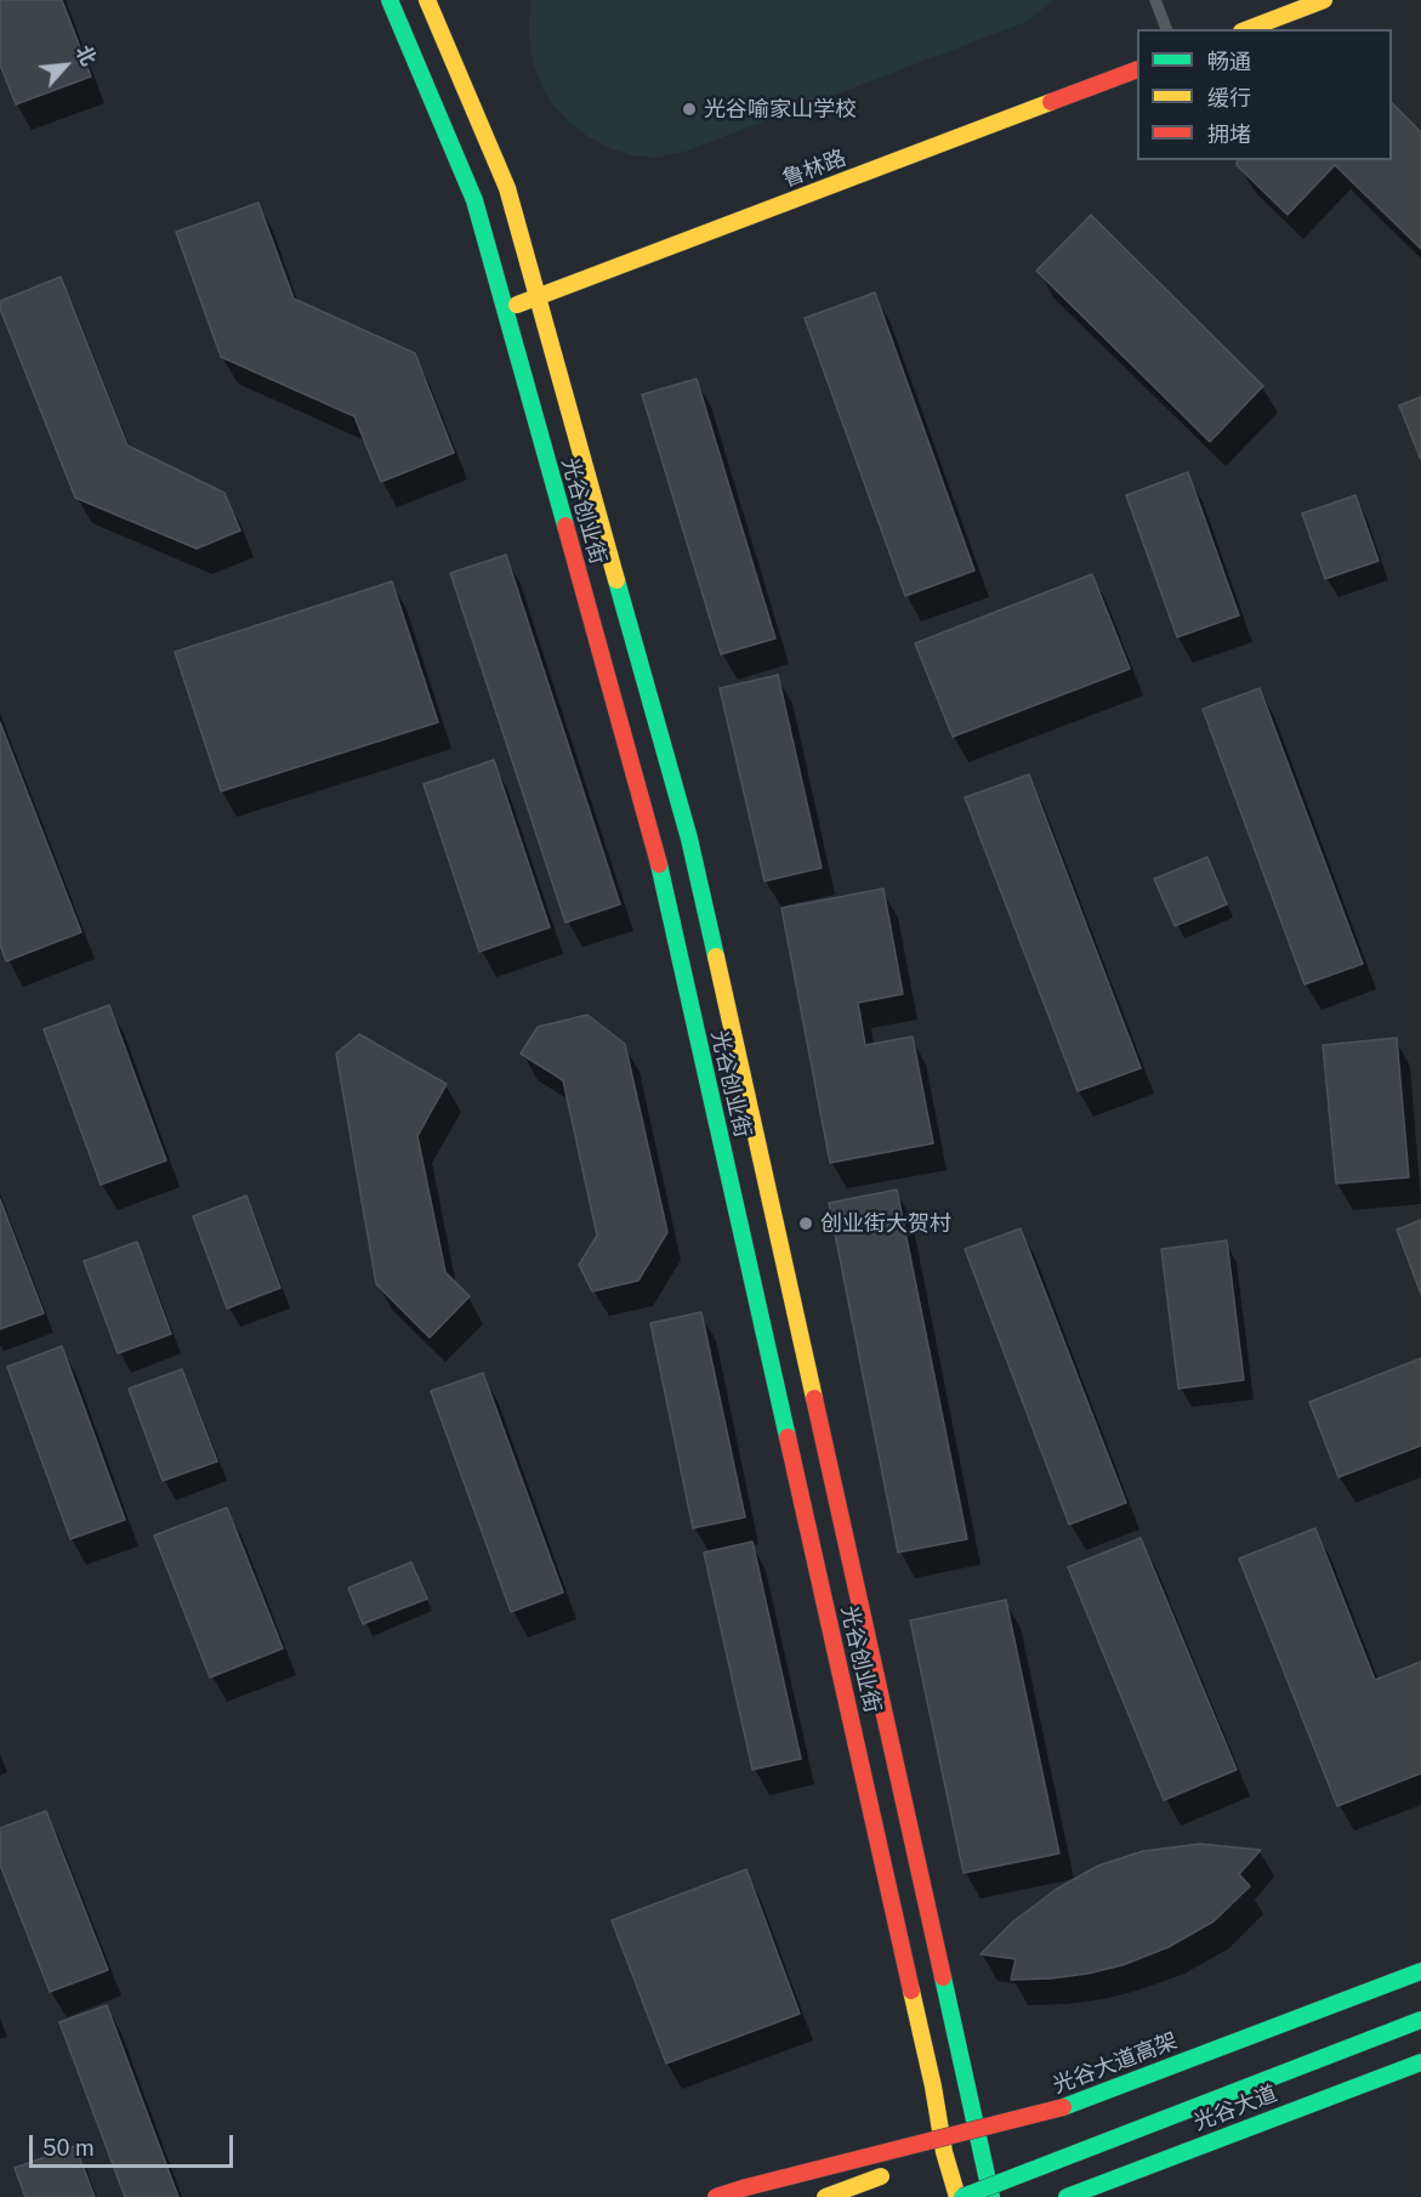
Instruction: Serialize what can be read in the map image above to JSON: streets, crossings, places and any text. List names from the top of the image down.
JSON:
{
  "streets": {
    "main road": [
      "鲁林路",
      "光谷创业街",
      "光谷大道高架",
      "光谷大道"
    ]
  },
  "crossings": [
    ["鲁林路", "光谷创业街"],
    ["光谷创业街", "光谷大道高架"]
  ],
  "places": ["光谷喻家山学校", "创业街大贺村"],
  "legend": ["畅通", "缓行", "拥堵"],
  "scale_bar": "50 m",
  "north": "top right"
}
